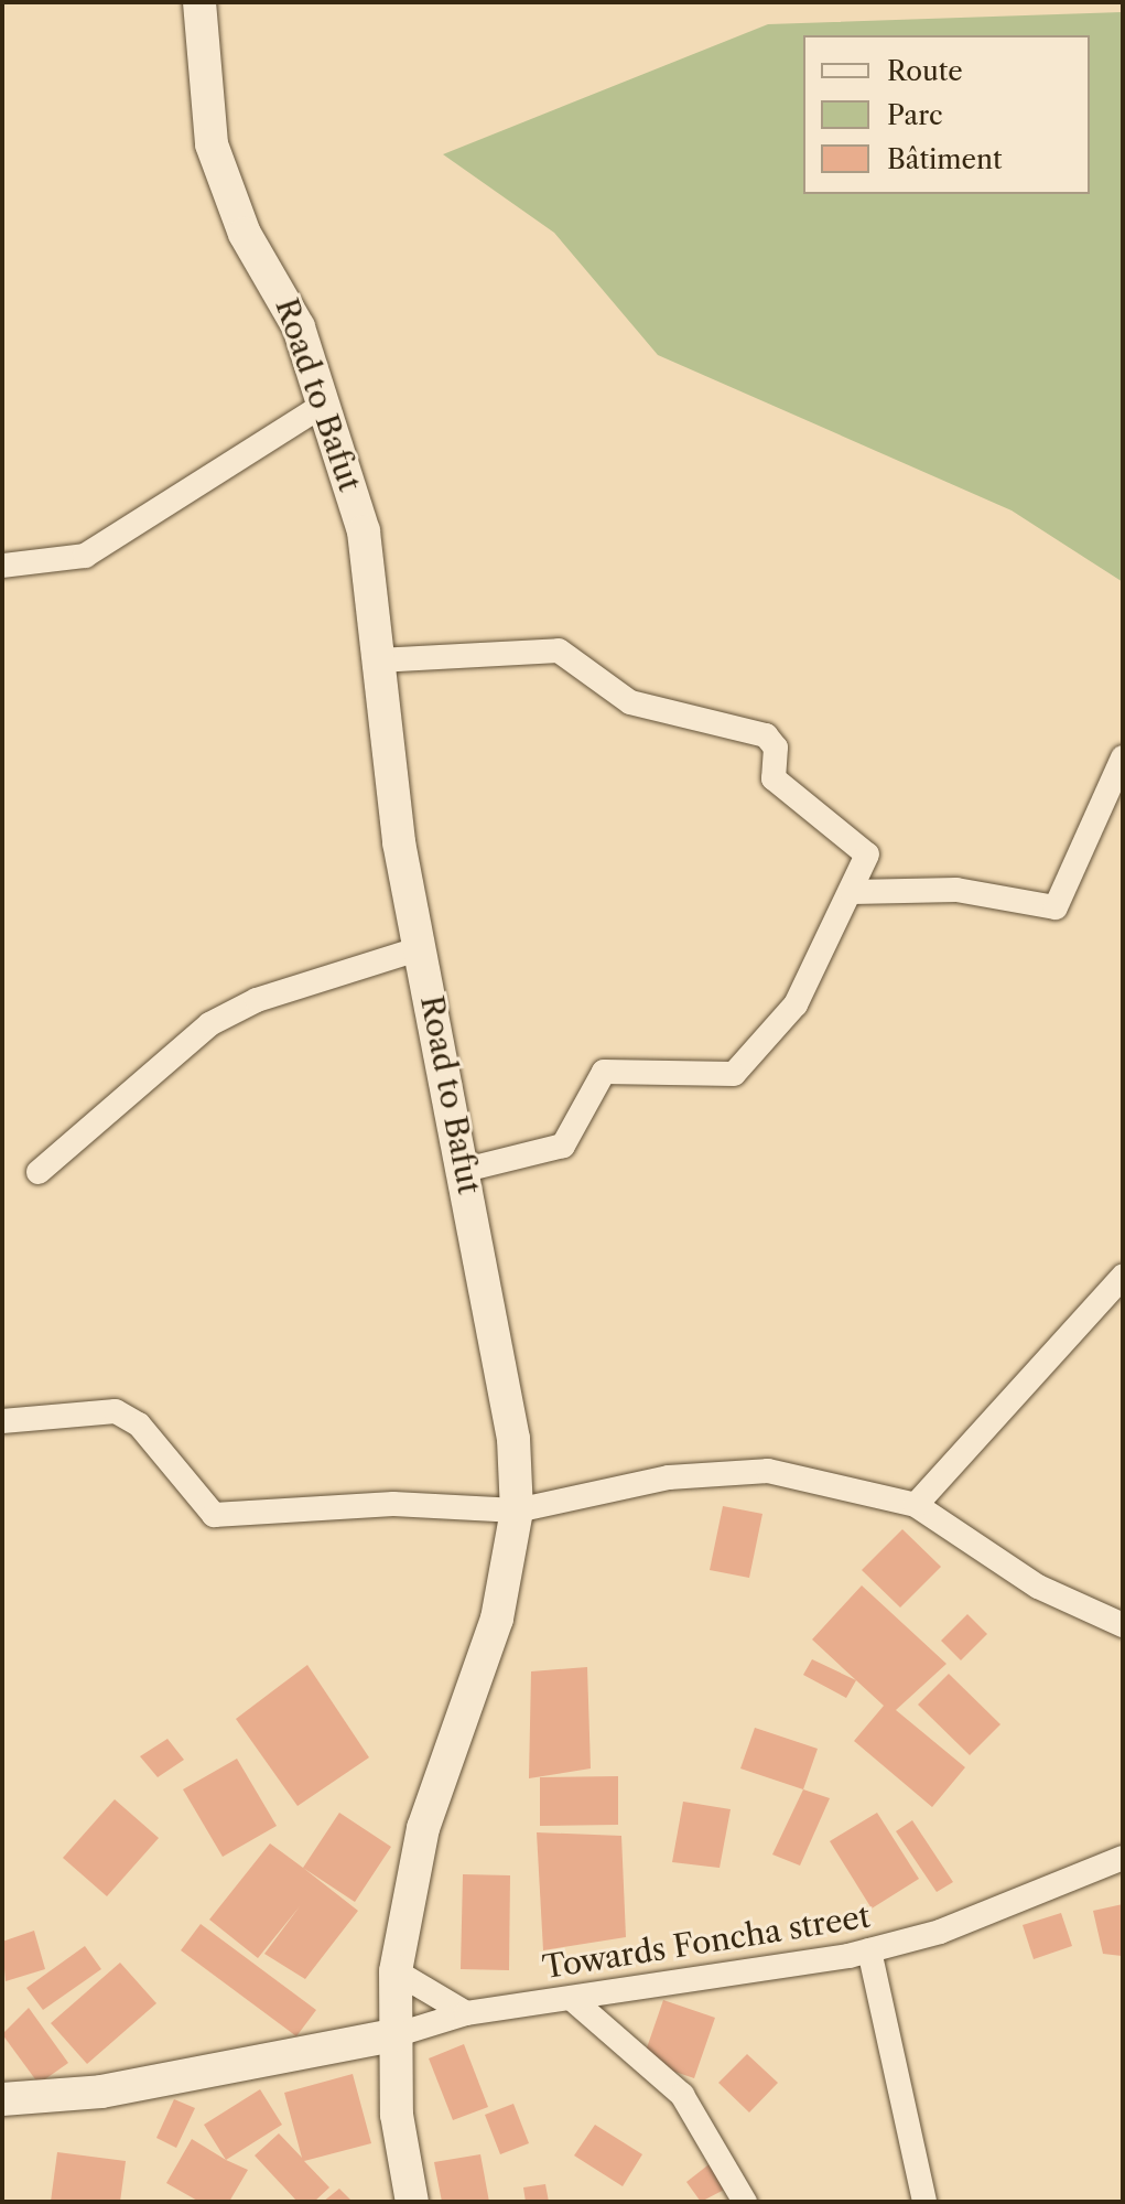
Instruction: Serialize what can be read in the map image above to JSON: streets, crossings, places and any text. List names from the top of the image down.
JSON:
{
  "streets": {
    "street": ["Road to Bafut", "Towards Foncha street"]
  },
  "crossings": [
    ["Road to Bafut", "Towards Foncha street"]
  ],
  "legend": ["Route", "Parc", "Bâtiment"]
}
